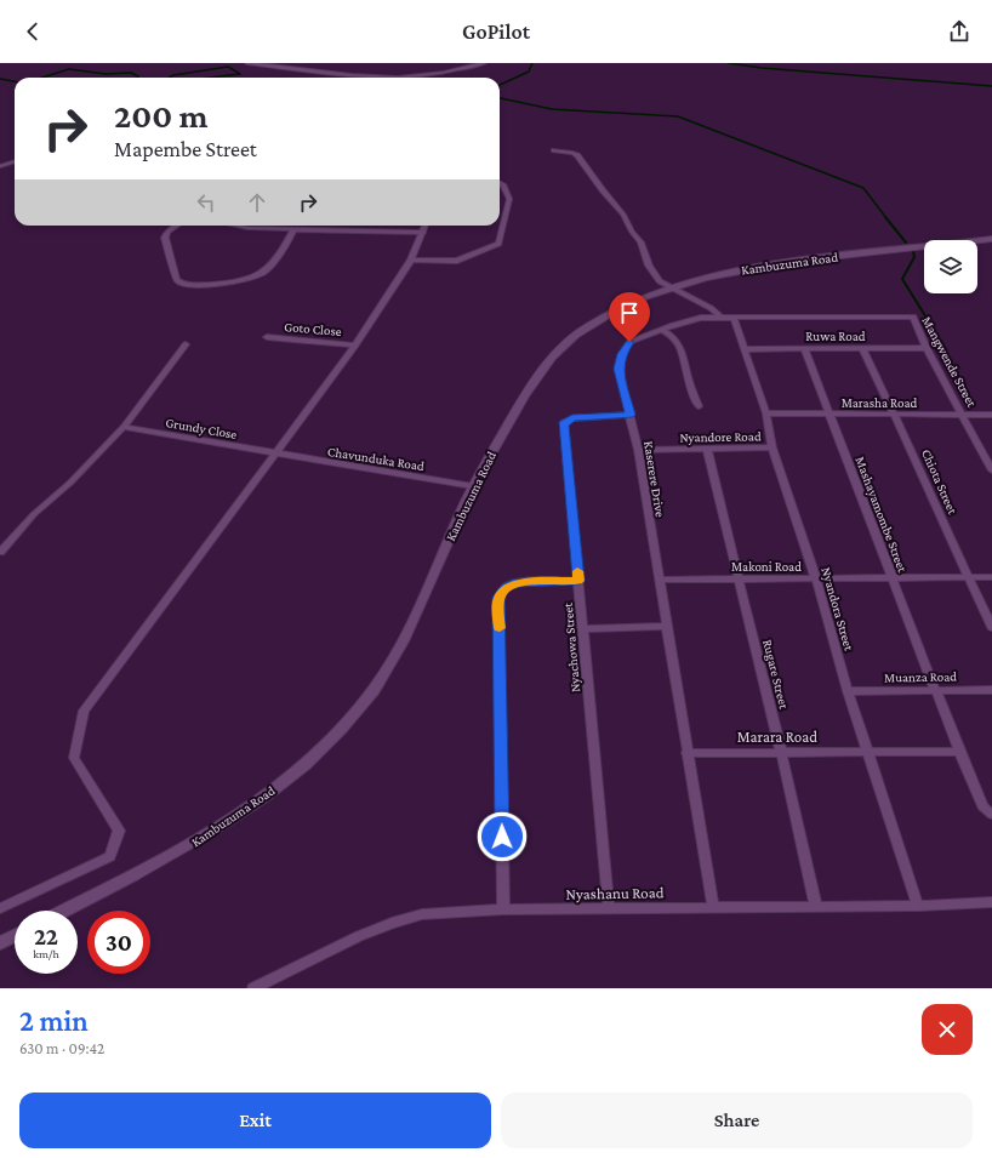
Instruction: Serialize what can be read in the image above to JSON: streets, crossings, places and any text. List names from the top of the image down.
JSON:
{
  "streets": {
    "main road": ["Kambuzuma Road"],
    "street": [
      "Goto Close",
      "Ruwa Road",
      "Mangwende Street",
      "Marasha Road",
      "Grundy Close",
      "Nyandore Road",
      "Chavunduka Road",
      "Kaserere Drive",
      "Chiota Street",
      "Mashayamombe Street",
      "Makoni Road",
      "Nyandora Street",
      "Nyachowa Street",
      "Rugare Street",
      "Muanza Road",
      "Marara Road",
      "Nyashanu Road"
    ]
  },
  "crossings": [
    ["Kambuzuma Road", "Chavunduka Road"],
    ["Ruwa Road", "Mangwende Street"],
    ["Ruwa Road", "Chiota Street"],
    ["Ruwa Road", "Mashayamombe Street"],
    ["Ruwa Road", "Nyandora Street"],
    ["Mangwende Street", "Marasha Road"],
    ["Mangwende Street", "Kaserere Drive"],
    ["Marasha Road", "Chiota Street"],
    ["Marasha Road", "Mashayamombe Street"],
    ["Marasha Road", "Nyandora Street"],
    ["Grundy Close", "Chavunduka Road"],
    ["Nyandore Road", "Kaserere Drive"],
    ["Nyandore Road", "Nyandora Street"],
    ["Nyandore Road", "Rugare Street"],
    ["Kaserere Drive", "Makoni Road"],
    ["Kaserere Drive", "Nyandora Street"],
    ["Kaserere Drive", "Nyachowa Street"],
    ["Kaserere Drive", "Marara Road"],
    ["Kaserere Drive", "Nyashanu Road"],
    ["Chiota Street", "Makoni Road"],
    ["Mashayamombe Street", "Makoni Road"],
    ["Mashayamombe Street", "Muanza Road"],
    ["Mashayamombe Street", "Marara Road"],
    ["Makoni Road", "Nyandora Street"],
    ["Makoni Road", "Rugare Street"],
    ["Nyandora Street", "Muanza Road"],
    ["Nyandora Street", "Marara Road"],
    ["Nyandora Street", "Nyashanu Road"],
    ["Nyachowa Street", "Nyashanu Road"],
    ["Rugare Street", "Marara Road"],
    ["Rugare Street", "Nyashanu Road"]
  ],
  "page": {
    "header": "GoPilot",
    "turn": ["200 m", "Mapembe Street"],
    "speed": "22 km/h",
    "limit": "30",
    "heading": ["2 min", "630 m · 09:42"],
    "buttons": ["Exit", "Share"]
  }
}
